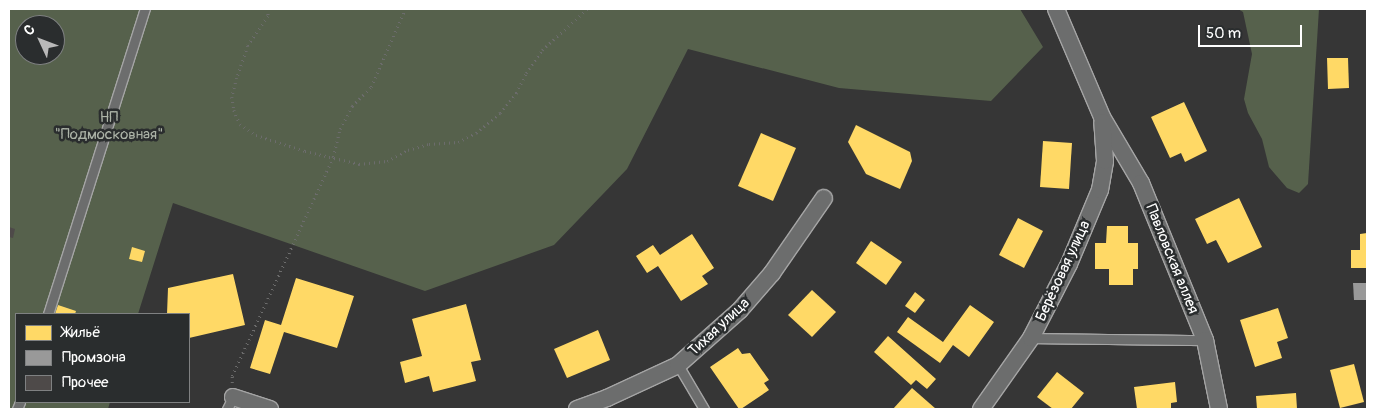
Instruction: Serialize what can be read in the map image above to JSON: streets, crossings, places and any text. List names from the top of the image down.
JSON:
{
  "streets": {
    "street": ["Павловская аллея", "Берёзовая улица", "Тихая улица"]
  },
  "crossings": [
    ["Павловская аллея", "Берёзовая улица"]
  ],
  "parks": ["НП \"Подмосковная\""],
  "legend": ["Жильё", "Промзона", "Прочее"],
  "scale_bar": "50 m",
  "north": "top left"
}
